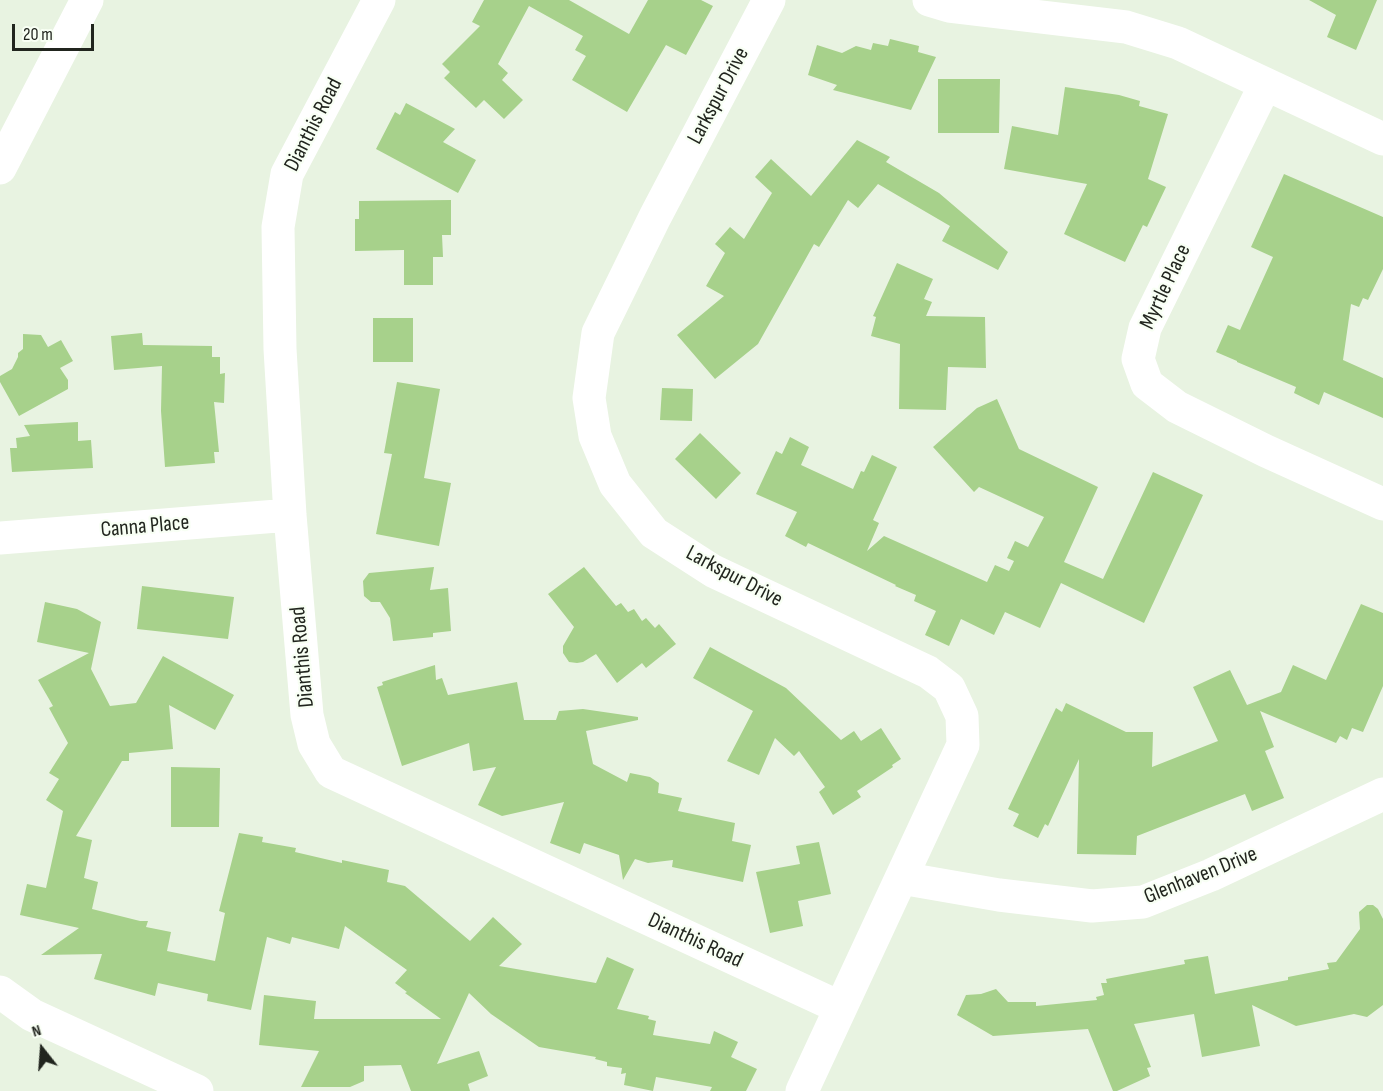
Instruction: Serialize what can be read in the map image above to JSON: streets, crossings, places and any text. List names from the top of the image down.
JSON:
{
  "streets": {
    "street": [
      "Larkspur Drive",
      "Dianthis Road",
      "Myrtle Place",
      "Canna Place",
      "Glenhaven Drive"
    ]
  },
  "crossings": [
    ["Larkspur Drive", "Dianthis Road"],
    ["Larkspur Drive", "Glenhaven Drive"],
    ["Dianthis Road", "Canna Place"]
  ],
  "scale_bar": "20 m",
  "north": "top"
}
